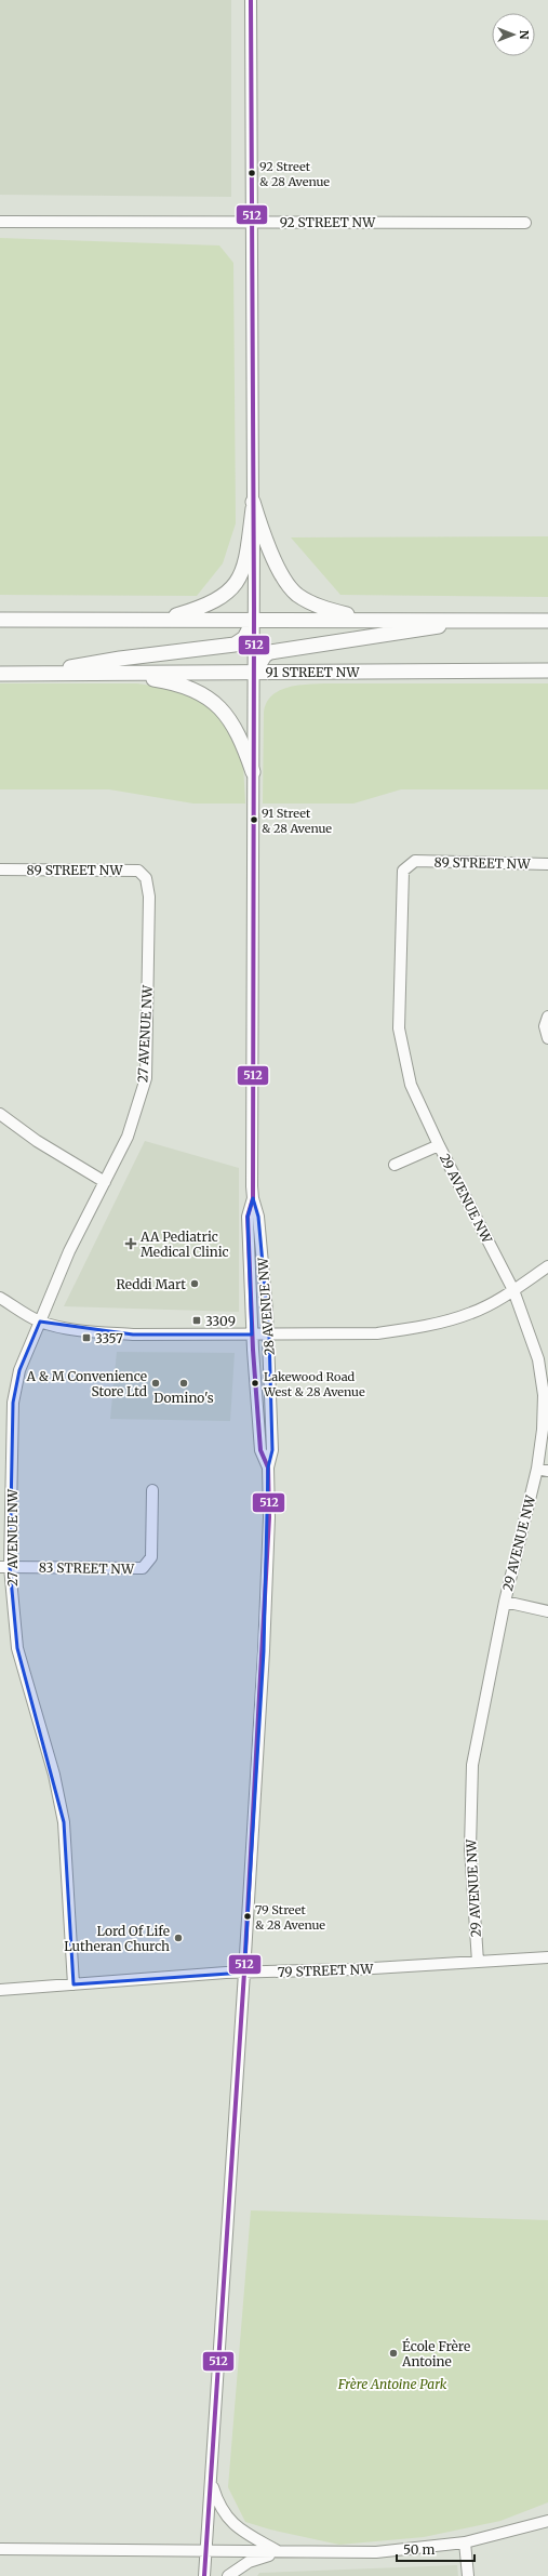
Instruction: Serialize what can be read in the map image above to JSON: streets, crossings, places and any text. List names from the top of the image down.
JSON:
{
  "streets": {
    "main road": ["91 STREET NW"],
    "street": [
      "92 STREET NW",
      "89 STREET NW",
      "27 AVENUE NW",
      "29 AVENUE NW",
      "28 AVENUE NW",
      "83 STREET NW",
      "79 STREET NW"
    ]
  },
  "crossings": [
    ["92 STREET NW", "28 AVENUE NW"],
    ["91 STREET NW", "28 AVENUE NW"],
    ["89 STREET NW", "27 AVENUE NW"],
    ["89 STREET NW", "29 AVENUE NW"],
    ["27 AVENUE NW", "83 STREET NW"],
    ["27 AVENUE NW", "79 STREET NW"],
    ["29 AVENUE NW", "79 STREET NW"],
    ["28 AVENUE NW", "79 STREET NW"]
  ],
  "parks": ["Frère Antoine Park"],
  "places": {
    "other": [
      "92 Street & 28 Avenue",
      "91 Street & 28 Avenue",
      "Reddi Mart",
      "A & M Convenience Store Ltd",
      "Domino's",
      "Lakewood Road West & 28 Avenue",
      "79 Street & 28 Avenue",
      "Lord Of Life Lutheran Church",
      "École Frère Antoine"
    ],
    "health": ["AA Pediatric Medical Clinic"],
    "transit": ["3309", "3357"]
  },
  "lines": ["transit line 512"],
  "scale_bar": "50 m",
  "north": "right"
}
